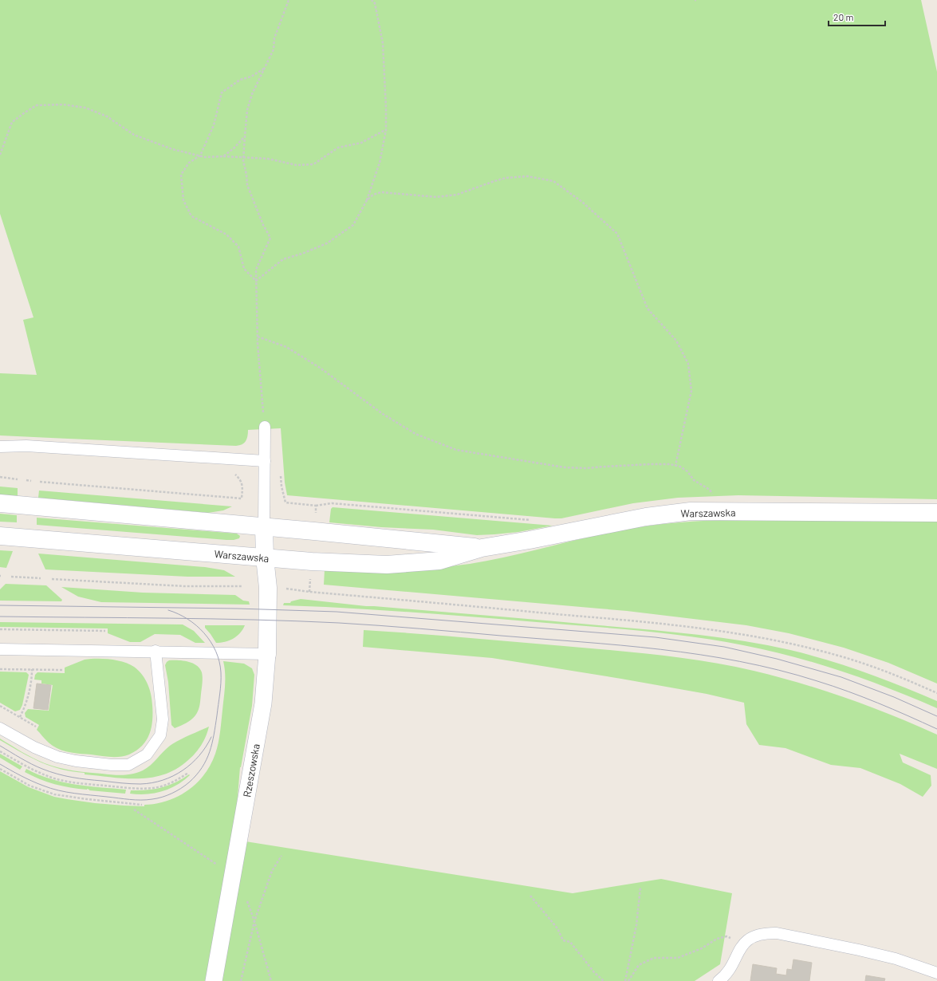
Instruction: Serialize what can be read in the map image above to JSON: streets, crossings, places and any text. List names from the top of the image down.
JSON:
{
  "streets": {
    "street": ["Warszawska", "Rzeszowska"]
  },
  "crossings": [
    ["Warszawska", "Rzeszowska"]
  ],
  "scale_bar": "20 m"
}
